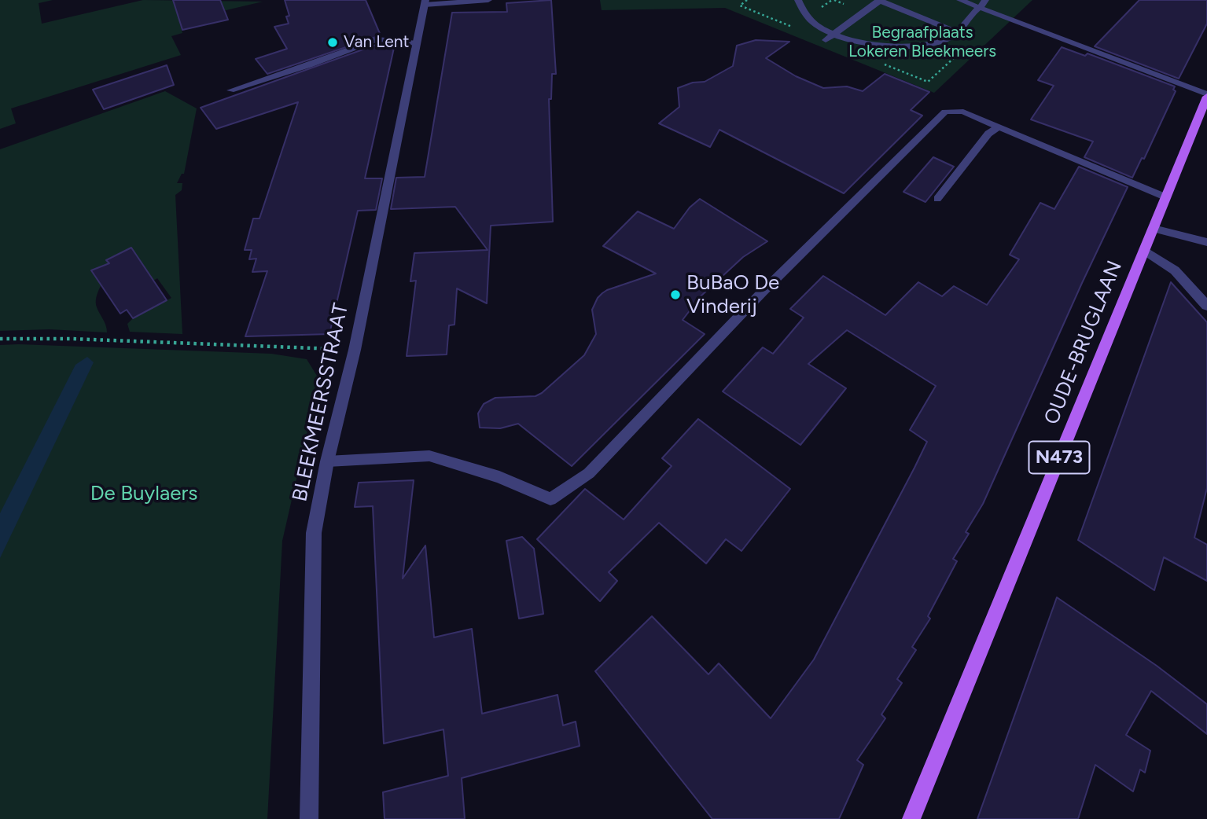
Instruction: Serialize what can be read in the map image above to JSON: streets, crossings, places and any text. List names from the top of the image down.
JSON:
{
  "streets": {
    "main road": ["OUDE-BRUGLAAN", "N473"],
    "street": ["BLEEKMEERSSTRAAT"]
  },
  "parks": ["Begraafplaats Lokeren Bleekmeers", "De Buylaers"],
  "places": ["Van Lent", "BuBaO De Vinderij"]
}
